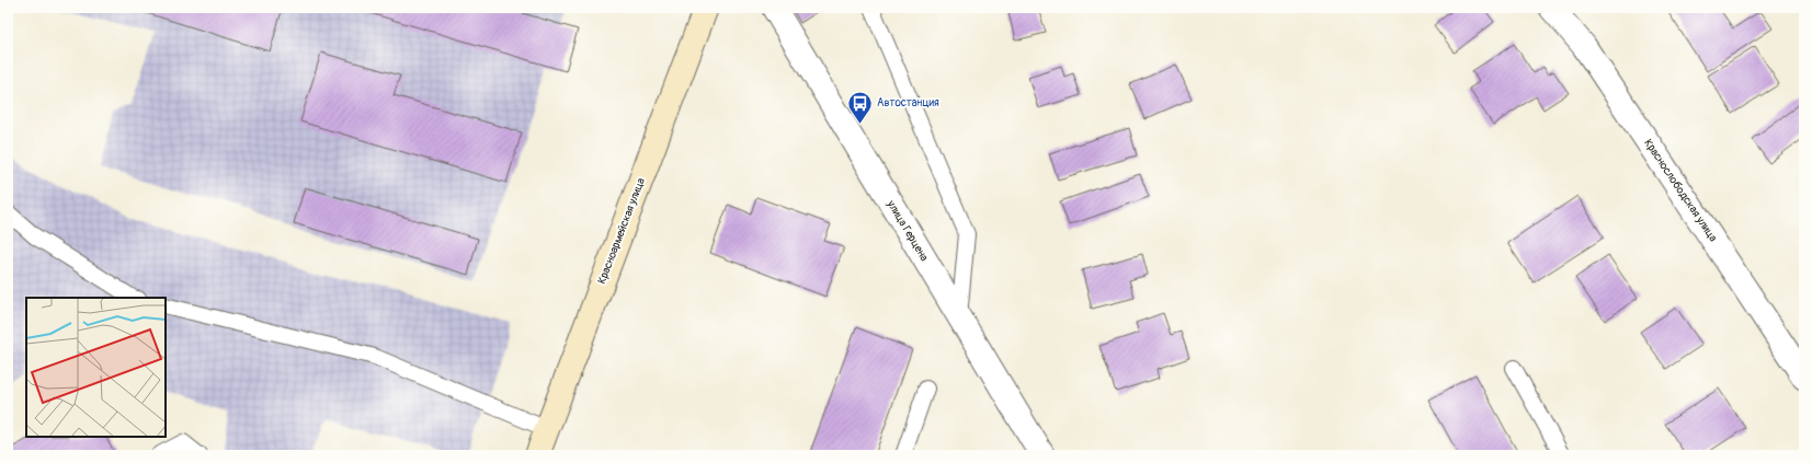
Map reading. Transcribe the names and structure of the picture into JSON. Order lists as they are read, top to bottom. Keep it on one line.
{"streets":{"street":["Краснослободская улица","Красноармейская улица","улица Герцена"]},"places":{"bus stop":["Автостанция"]}}
